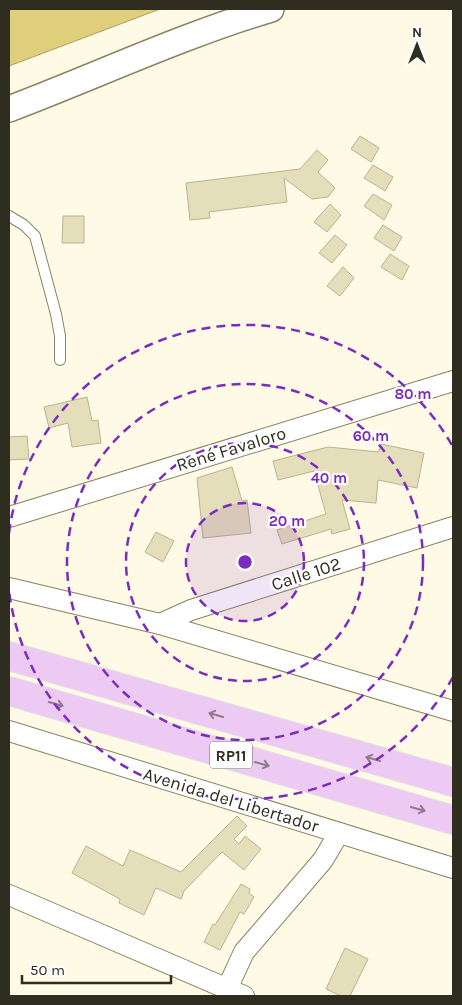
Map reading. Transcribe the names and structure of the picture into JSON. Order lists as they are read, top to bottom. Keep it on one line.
{"streets":{"main road":["RP11"],"street":["René Favaloro","Calle 102","Avenida del Libertador"]},"scale_bar":"50 m","north":"top","rings":["80 m","60 m","40 m","20 m"]}
